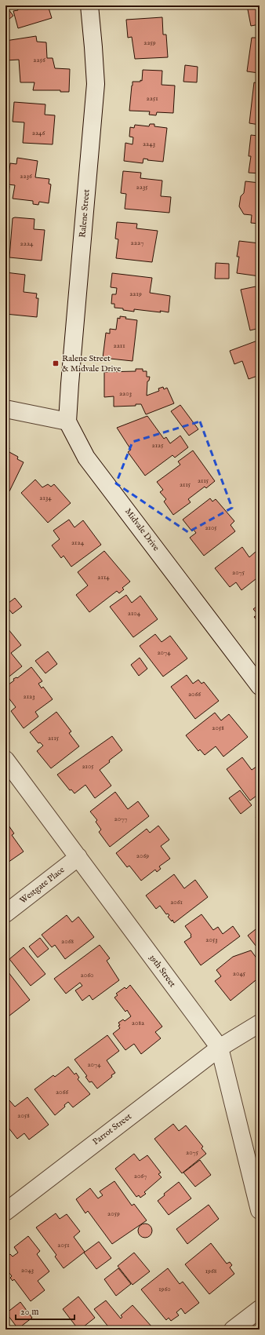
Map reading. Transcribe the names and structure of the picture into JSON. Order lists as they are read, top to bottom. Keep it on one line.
{"streets":{"street":["Ralene Street","Midvale Drive","Westgate Place","39th Street","Parrot Street"]},"crossings":[["Ralene Street","Midvale Drive"],["Westgate Place","39th Street"],["39th Street","Parrot Street"]],"places":{"transit":["Ralene Street & Midvale Drive"]},"house_numbers":["2259","2256","2251","2246","2243","2236","2235","2227","2224","2219","2211","2203","2125","2115","2115","2134","2105","2124","2075","2114","2104","2074","2066","2123","2058","2115","2105","2077","2069","2061","2053","2068","2045","2060","2082","2074","2066","2058","2075","2067","2059","2051","2043","1968","1960"],"scale_bar":"20 m"}
